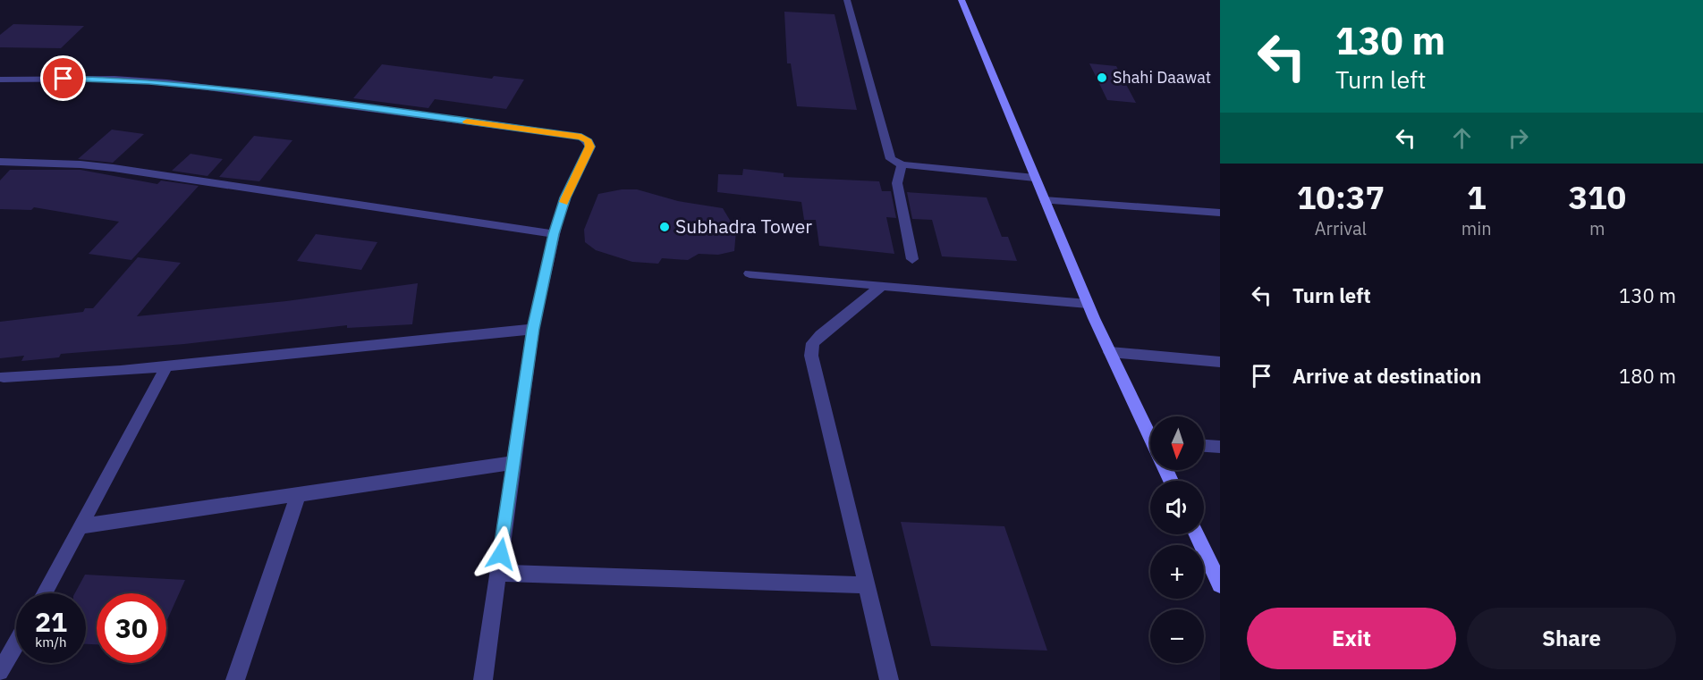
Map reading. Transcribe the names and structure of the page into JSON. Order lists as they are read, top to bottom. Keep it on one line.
{"places":["Shahi Daawat","Subhadra Tower"],"north":"bottom","page":{"turn":["130 m","Turn left"],"eta":["10:37","Arrival","1","min","310","m"],"list":[{"name":"Turn left","value":"130 m"},{"name":"Arrive at destination","value":"180 m"}],"map_buttons":["+","−"],"speed":"21 km/h","limit":"30","buttons":["Exit","Share"]}}
